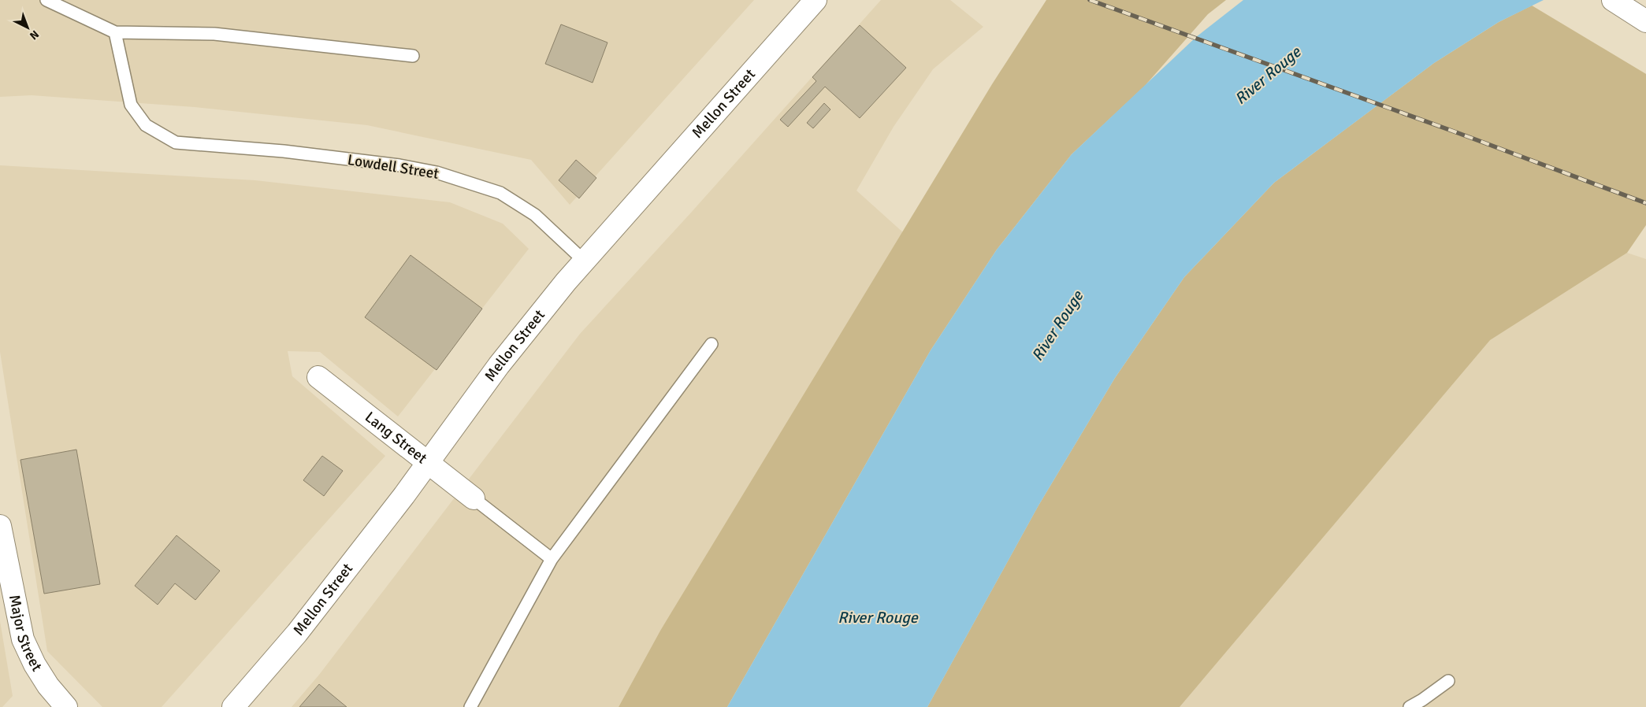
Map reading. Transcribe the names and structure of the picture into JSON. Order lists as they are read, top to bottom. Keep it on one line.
{"streets":{"street":["Mellon Street","Lang Street","Major Street"],"lane":["Lowdell Street"]},"crossings":[["Mellon Street","Lowdell Street"],["Mellon Street","Lang Street"]],"water":["River Rouge"],"north":"bottom right"}
